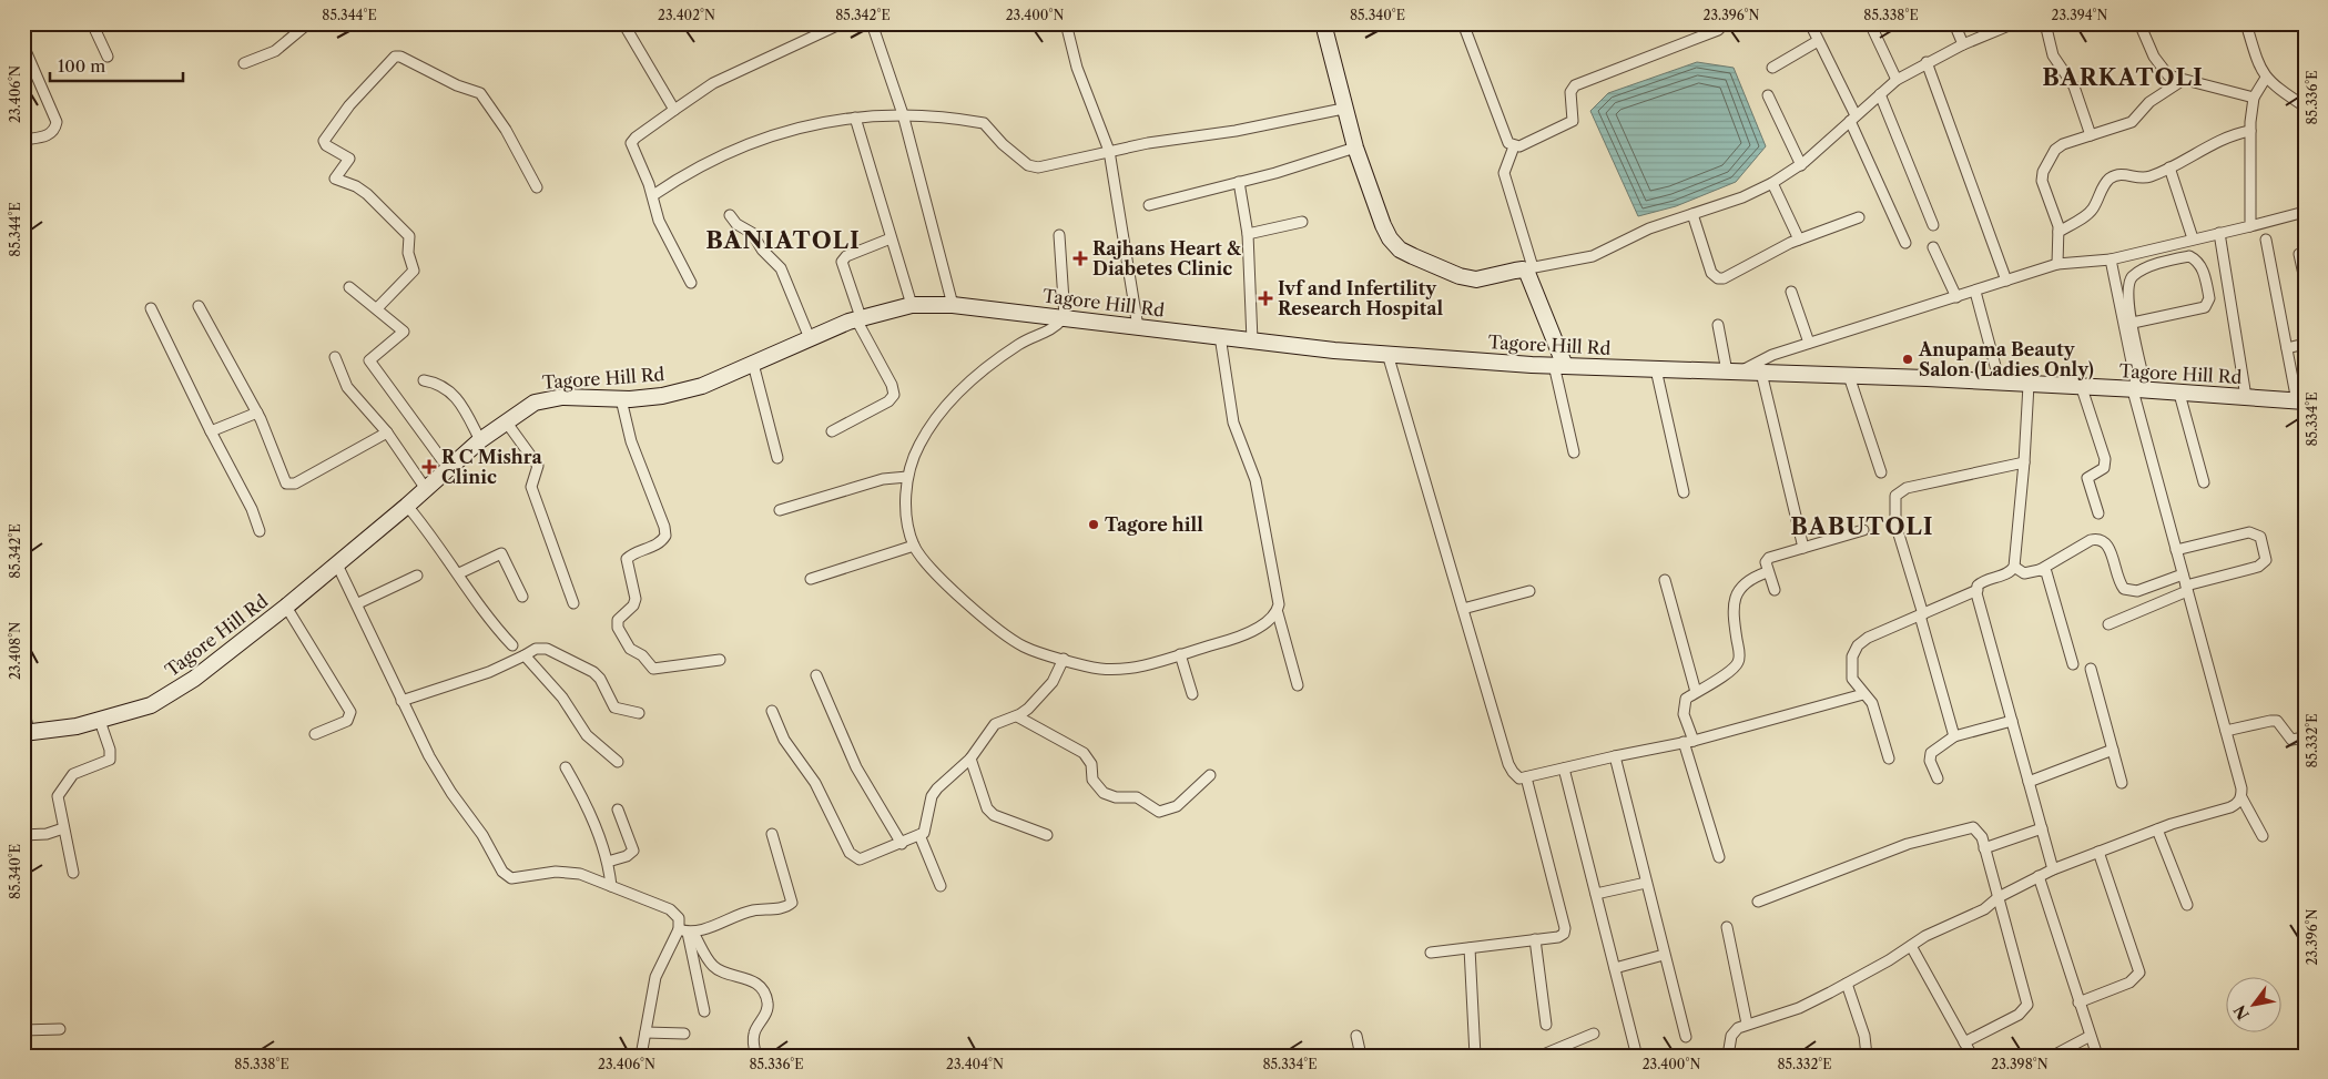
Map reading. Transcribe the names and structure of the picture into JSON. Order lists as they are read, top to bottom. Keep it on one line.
{"streets":{"main road":["Tagore Hill Rd"]},"districts":["BARKATOLI","BANIATOLI","BABUTOLI"],"places":{"health":["Rajhans Heart & Diabetes Clinic","Ivf and Infertility Research Hospital","R C Mishra Clinic"],"other":["Anupama Beauty Salon (Ladies Only)","Tagore hill"]},"scale_bar":"100 m","north":"bottom left","coordinates":["85.344°E","23.402°N","85.342°E","23.400°N","85.340°E","23.396°N","85.338°E","23.394°N","23.406°N","85.336°E","85.334°E","23.408°N","85.332°E","23.404°N","23.398°N"]}
